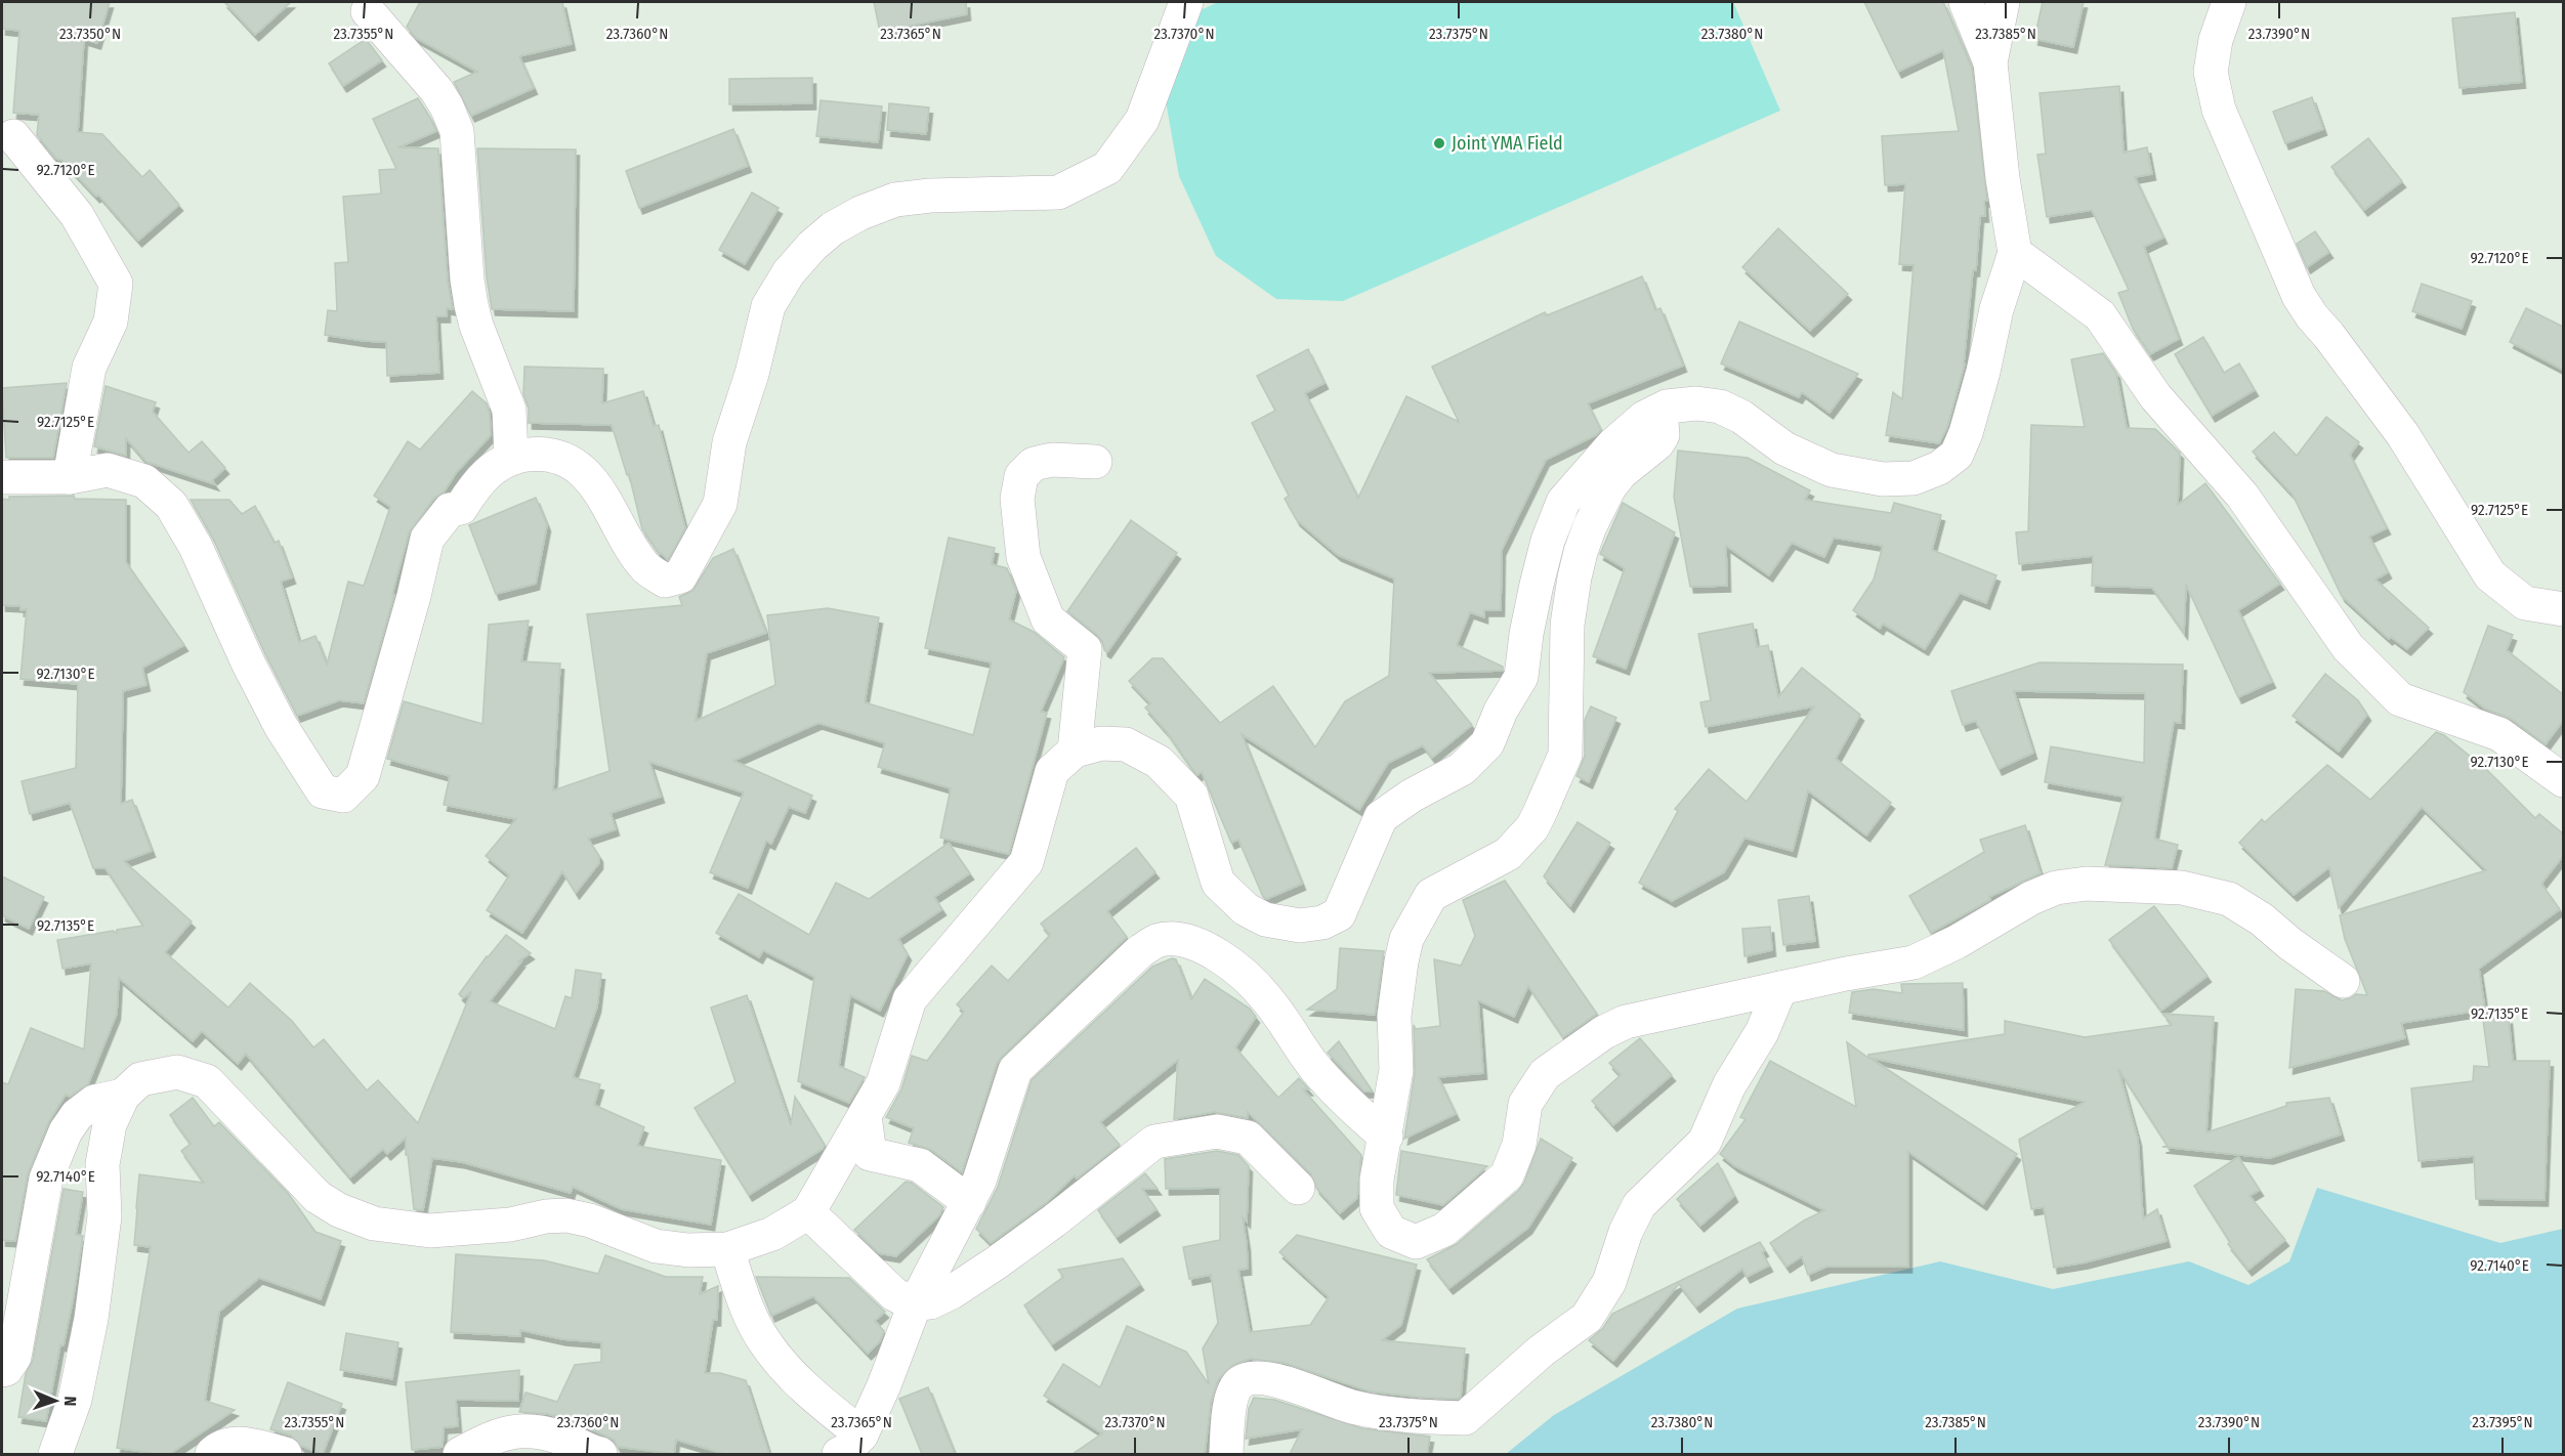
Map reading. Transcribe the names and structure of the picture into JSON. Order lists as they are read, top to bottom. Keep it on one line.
{"places":["Joint YMA Field"],"north":"right","coordinates":["23.7350°N","23.7355°N","23.7360°N","23.7365°N","23.7370°N","23.7375°N","23.7380°N","23.7385°N","23.7390°N","92.7120°E","92.7125°E","92.7130°E","92.7135°E","92.7140°E","23.7395°N"]}
